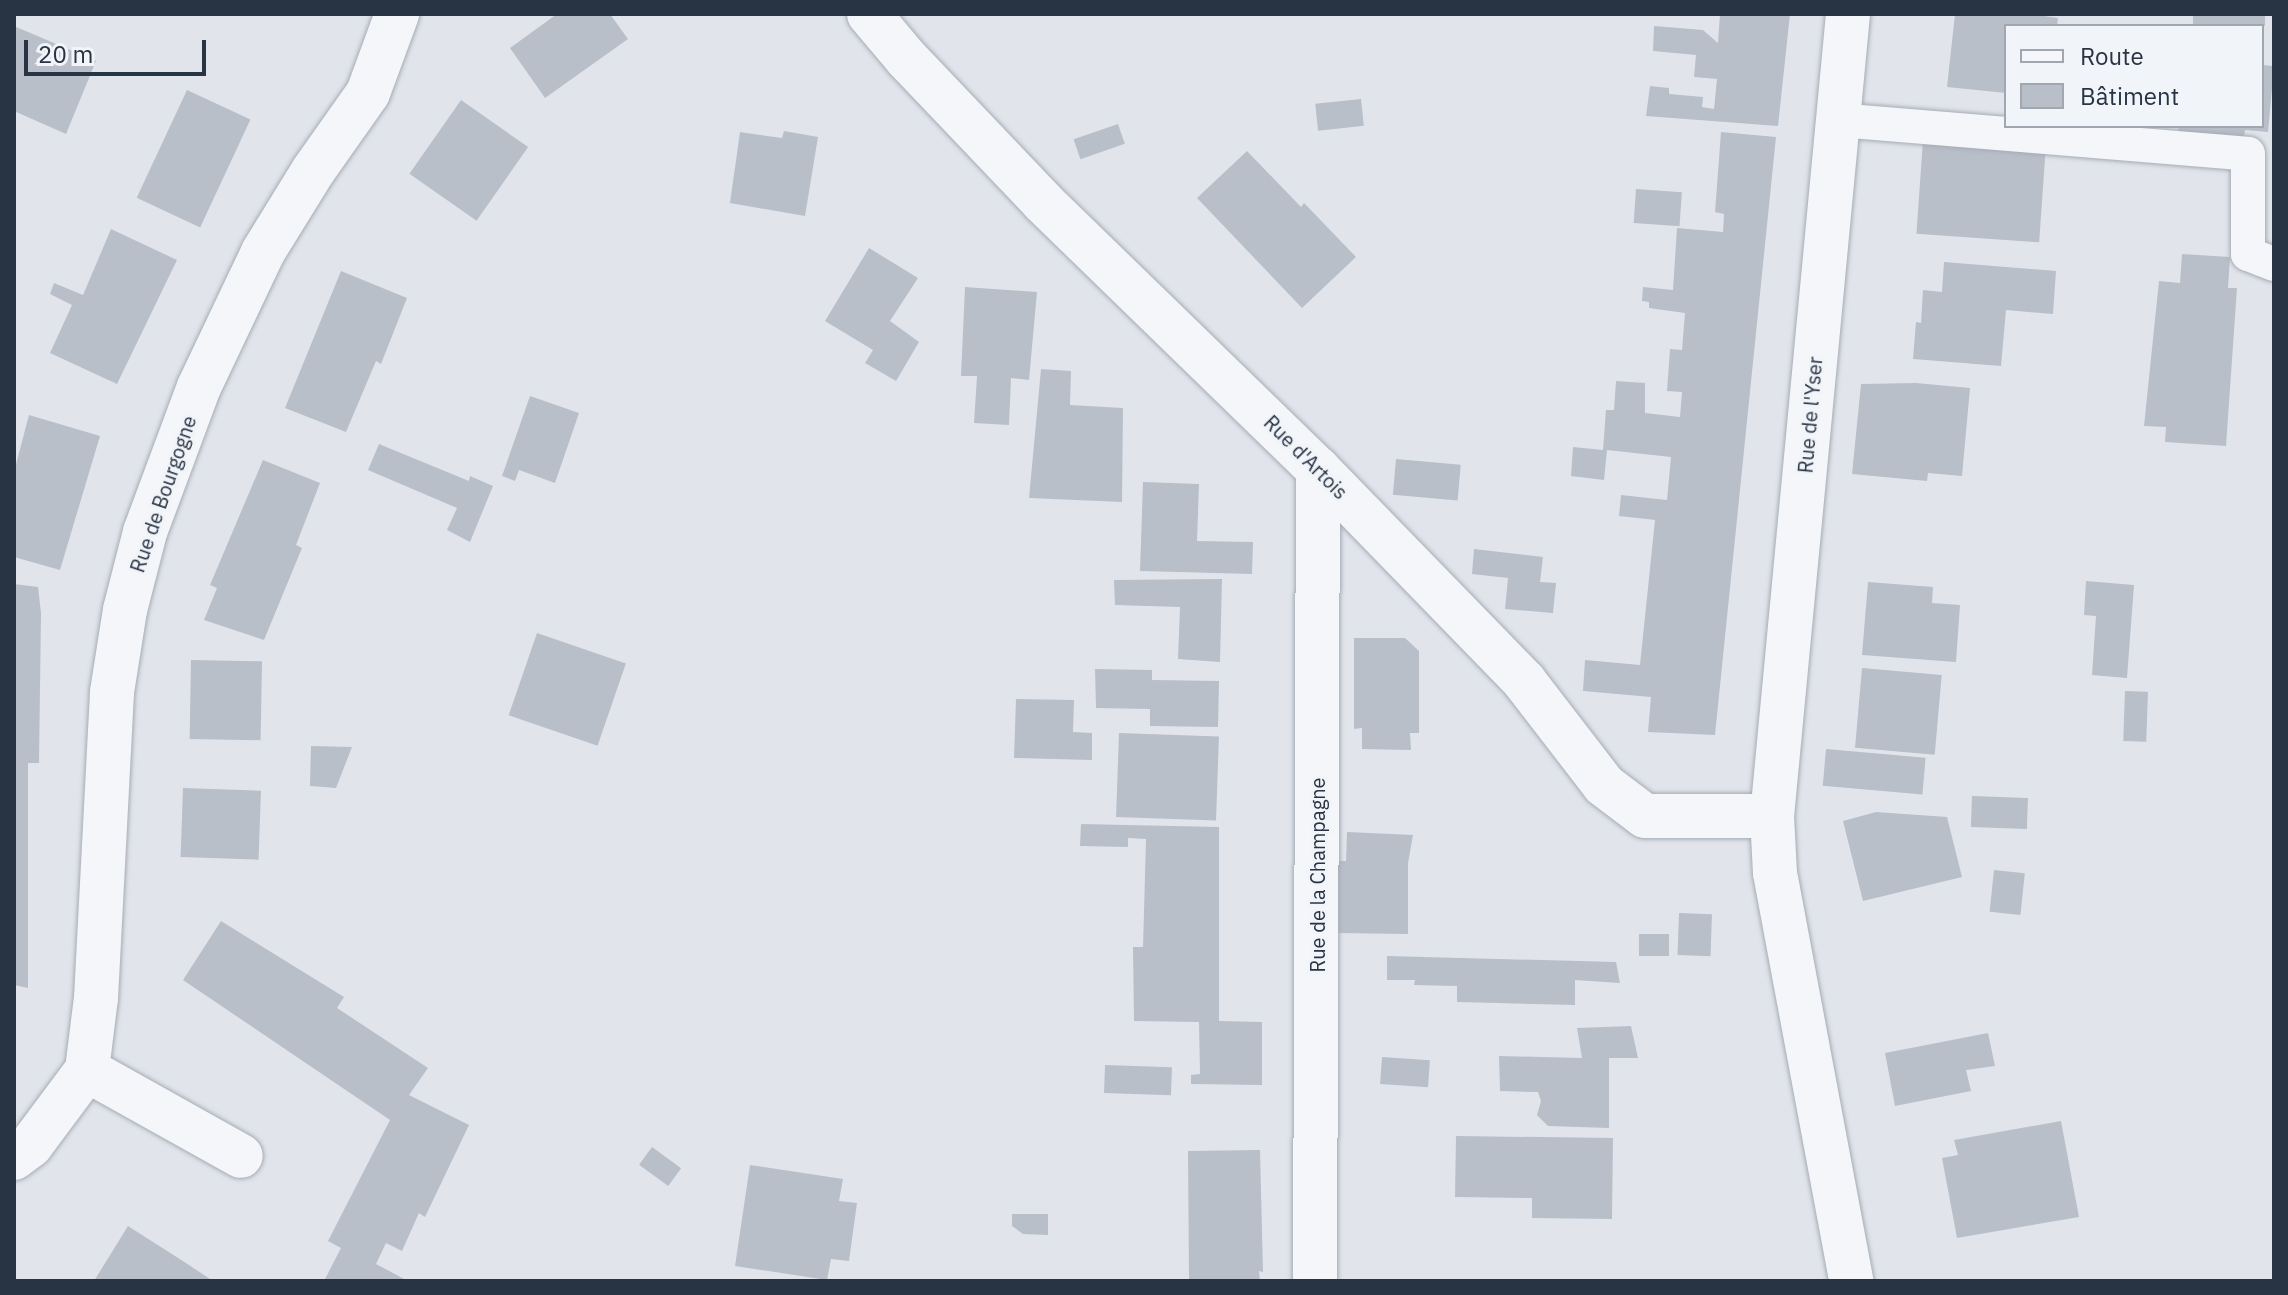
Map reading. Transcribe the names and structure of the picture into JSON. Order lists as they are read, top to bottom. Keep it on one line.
{"streets":{"street":["Rue de l'Yser","Rue d'Artois","Rue de Bourgogne","Rue de la Champagne"]},"crossings":[["Rue de l'Yser","Rue d'Artois"],["Rue d'Artois","Rue de la Champagne"]],"legend":["Route","Bâtiment"],"scale_bar":"20 m"}
